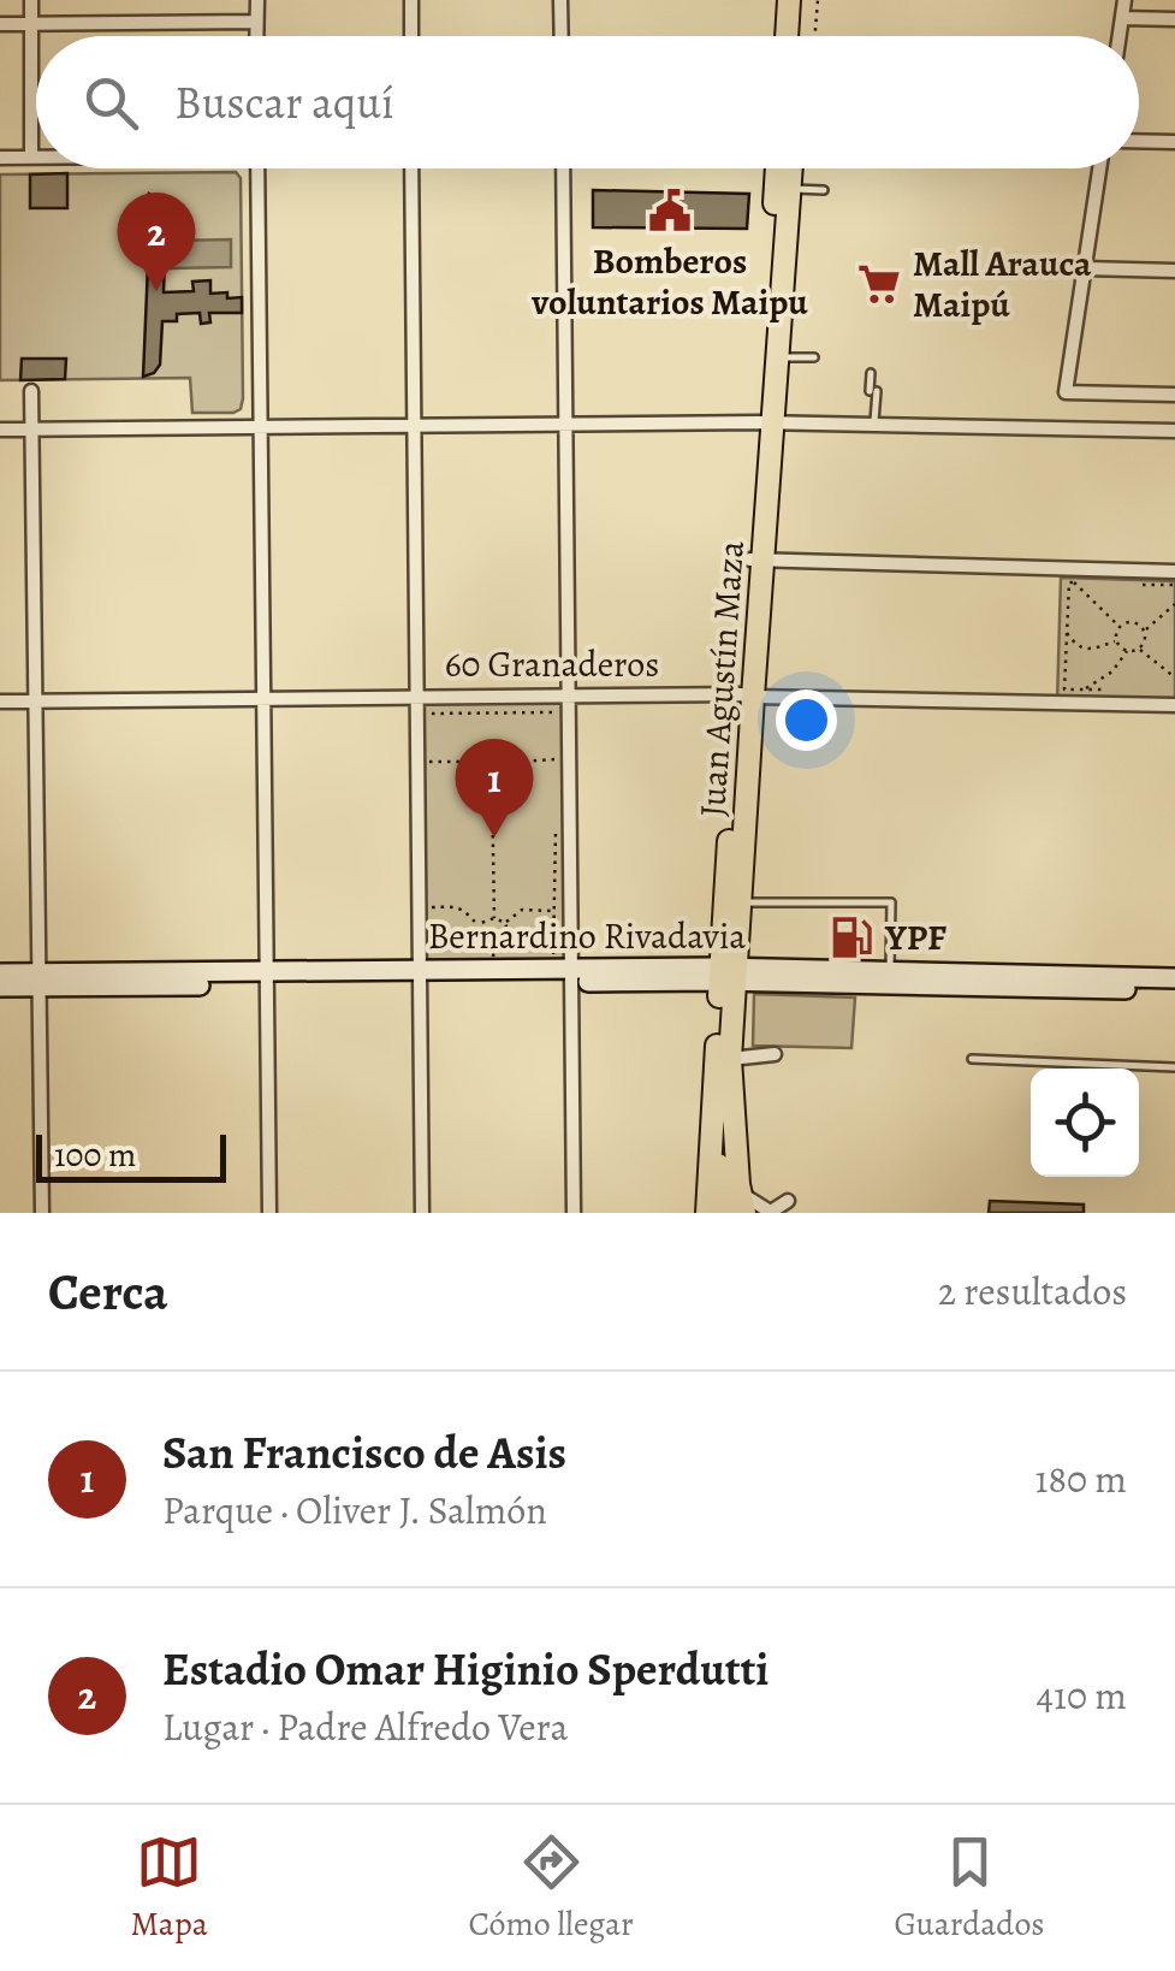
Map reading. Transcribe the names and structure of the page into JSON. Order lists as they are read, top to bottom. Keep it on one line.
{"streets":{"main road":["Juan Agustín Maza"],"street":["60 Granaderos","Bernardino Rivadavia"]},"crossings":[["60 Granaderos","Juan Agustín Maza"],["Juan Agustín Maza","Bernardino Rivadavia"]],"places":{"public building":["Bomberos voluntarios Maipu"],"supermarket":["Mall Arauca Maipú"],"fuel station":["YPF"]},"scale_bar":"100 m","page":{"search":"Buscar aquí","pins":["2","1"],"scale":"100 m","heading":["Cerca","2 resultados"],"list":[{"mark":"1","name":"San Francisco de Asis","note":"Parque · Oliver J. Salmón","value":"180 m"},{"mark":"2","name":"Estadio Omar Higinio Sperdutti","note":"Lugar · Padre Alfredo Vera","value":"410 m"}],"nav":["Mapa","Cómo llegar","Guardados"]}}
